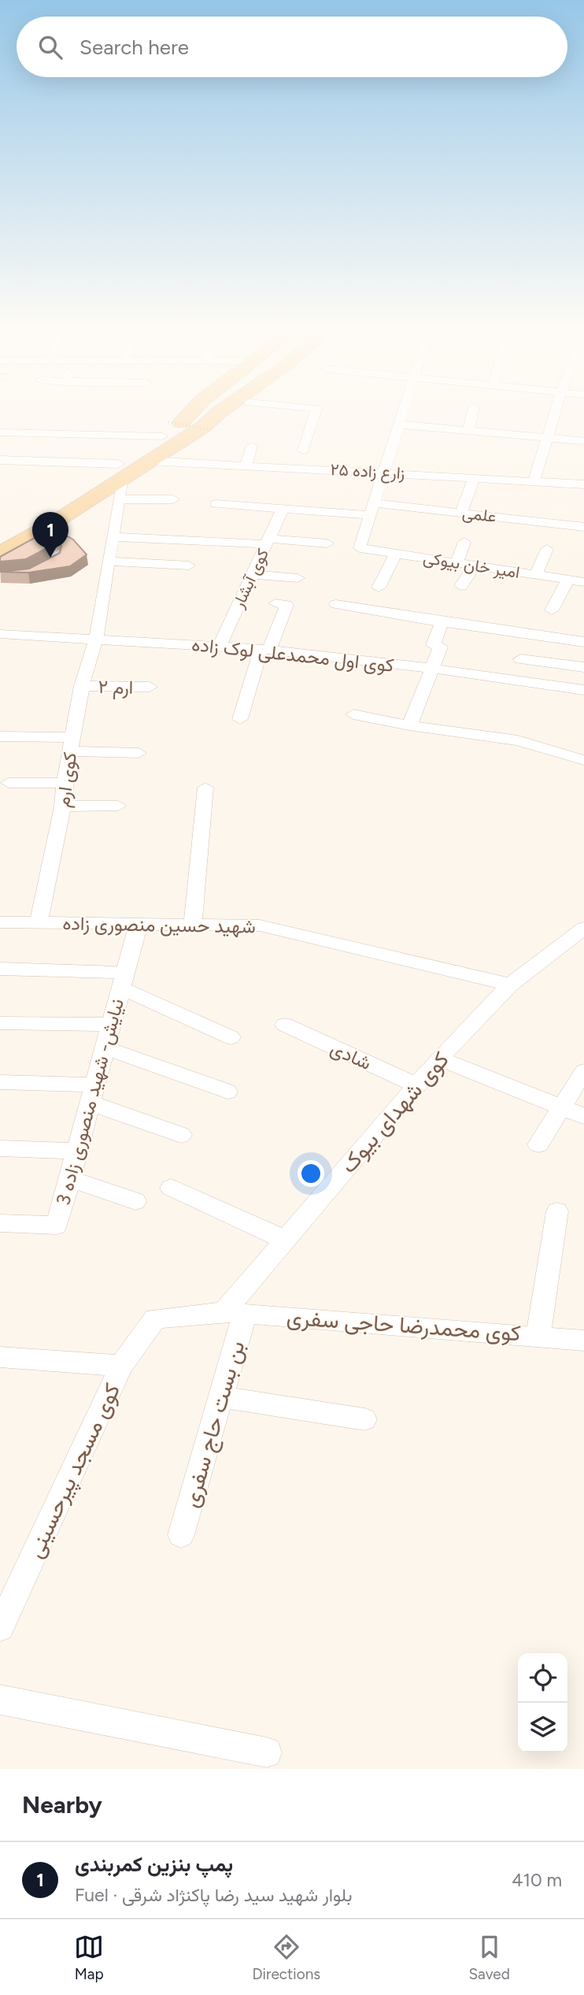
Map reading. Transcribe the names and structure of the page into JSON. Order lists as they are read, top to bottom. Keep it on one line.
{"streets":{"street":["زارع زاده ۲۵","علمی","امیر خان بیوکی","کوی آبشار","کوی اول محمدعلی لوک زاده","ارم ۲","کوی ارم","شهید حسین منصوری زاده","شادی","نیایش- شهید منصوری زاده 3","کوی شهدای بیوک","کوی محمدرضا حاجی سفری","بن بست حاج سفری","کوی مسجد پیرحسینی"]},"crossings":[["علمی","کوی آبشار"],["کوی آبشار","کوی اول محمدعلی لوک زاده"],["کوی اول محمدعلی لوک زاده","کوی ارم"],["ارم ۲","کوی ارم"],["کوی ارم","شهید حسین منصوری زاده"],["شهید حسین منصوری زاده","نیایش- شهید منصوری زاده 3"],["شهید حسین منصوری زاده","کوی شهدای بیوک"],["شادی","کوی شهدای بیوک"],["کوی شهدای بیوک","کوی محمدرضا حاجی سفری"],["کوی شهدای بیوک","بن بست حاج سفری"],["کوی شهدای بیوک","کوی مسجد پیرحسینی"],["کوی محمدرضا حاجی سفری","بن بست حاج سفری"],["کوی محمدرضا حاجی سفری","کوی مسجد پیرحسینی"],["بن بست حاج سفری","کوی مسجد پیرحسینی"]],"page":{"search":"Search here","pins":"1","heading":"Nearby","list":[{"mark":"1","name":"پمپ بنزین کمربندی","note":"Fuel · بلوار شهید سید رضا پاکنژاد شرقی","value":"410 m"}],"nav":["Map","Directions","Saved"]}}
